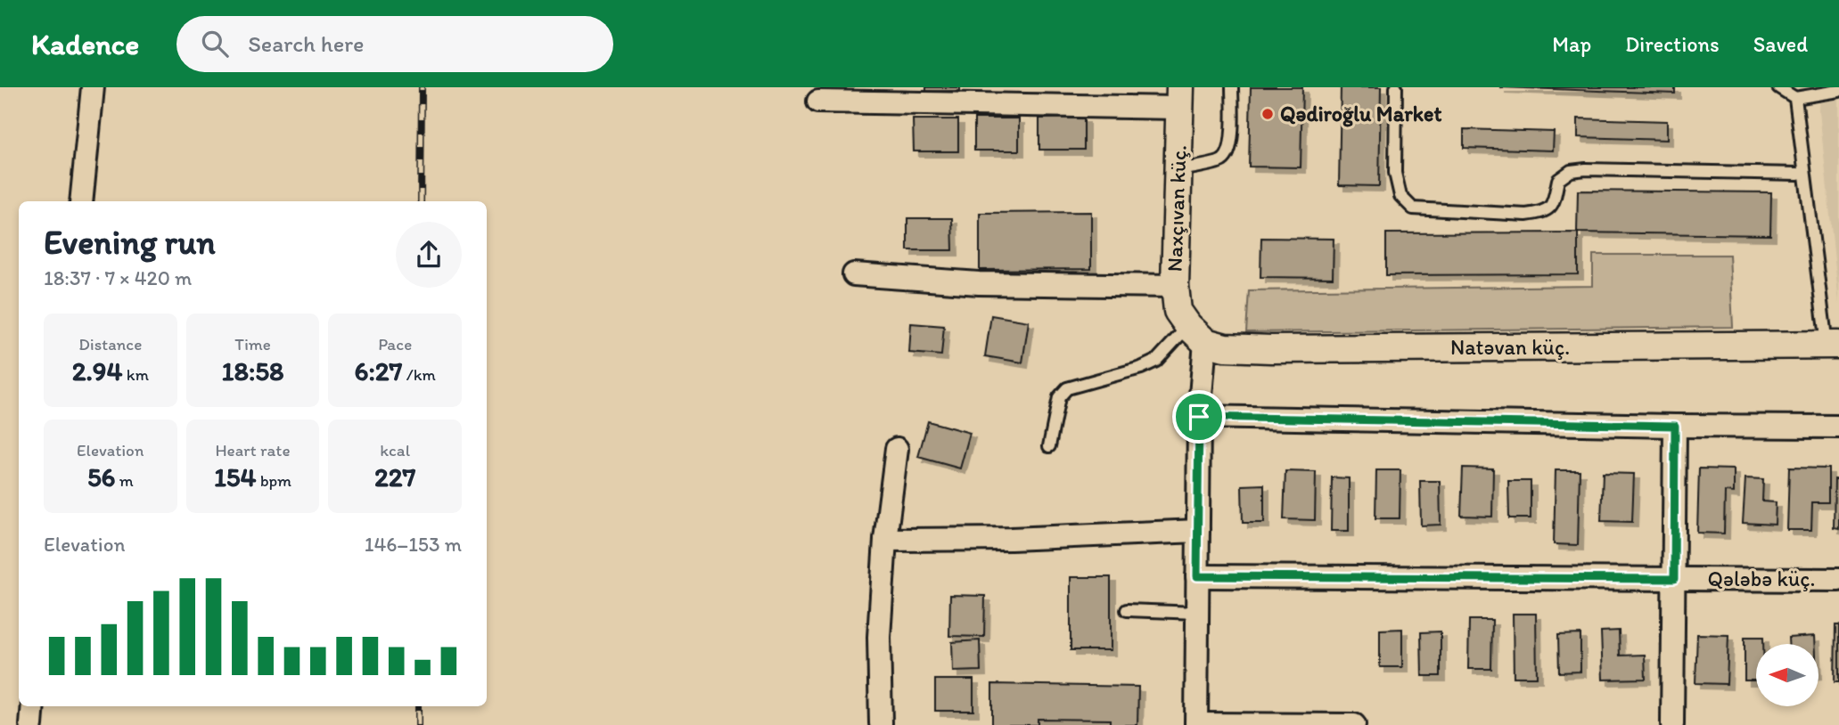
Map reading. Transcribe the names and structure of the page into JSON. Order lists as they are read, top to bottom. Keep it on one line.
{"streets":{"street":["Naxçıvan küç.","Natəvan küç.","Qələbə küç."]},"crossings":[["Naxçıvan küç.","Natəvan küç."],["Naxçıvan küç.","Qələbə küç."]],"places":["Qədiroğlu Market"],"north":"left","page":{"header":"Kadence","search":"Search here","nav":["Map","Directions","Saved"],"heading":["Evening run","18:37 · 7 × 420 m"],"stats":[["Distance","2.94 km"],["Time","18:58"],["Pace","6:27 /km"],["Elevation","56 m"],["Heart rate","154 bpm"],["kcal","227"]],"chart":["Elevation","146–153 m"]}}
